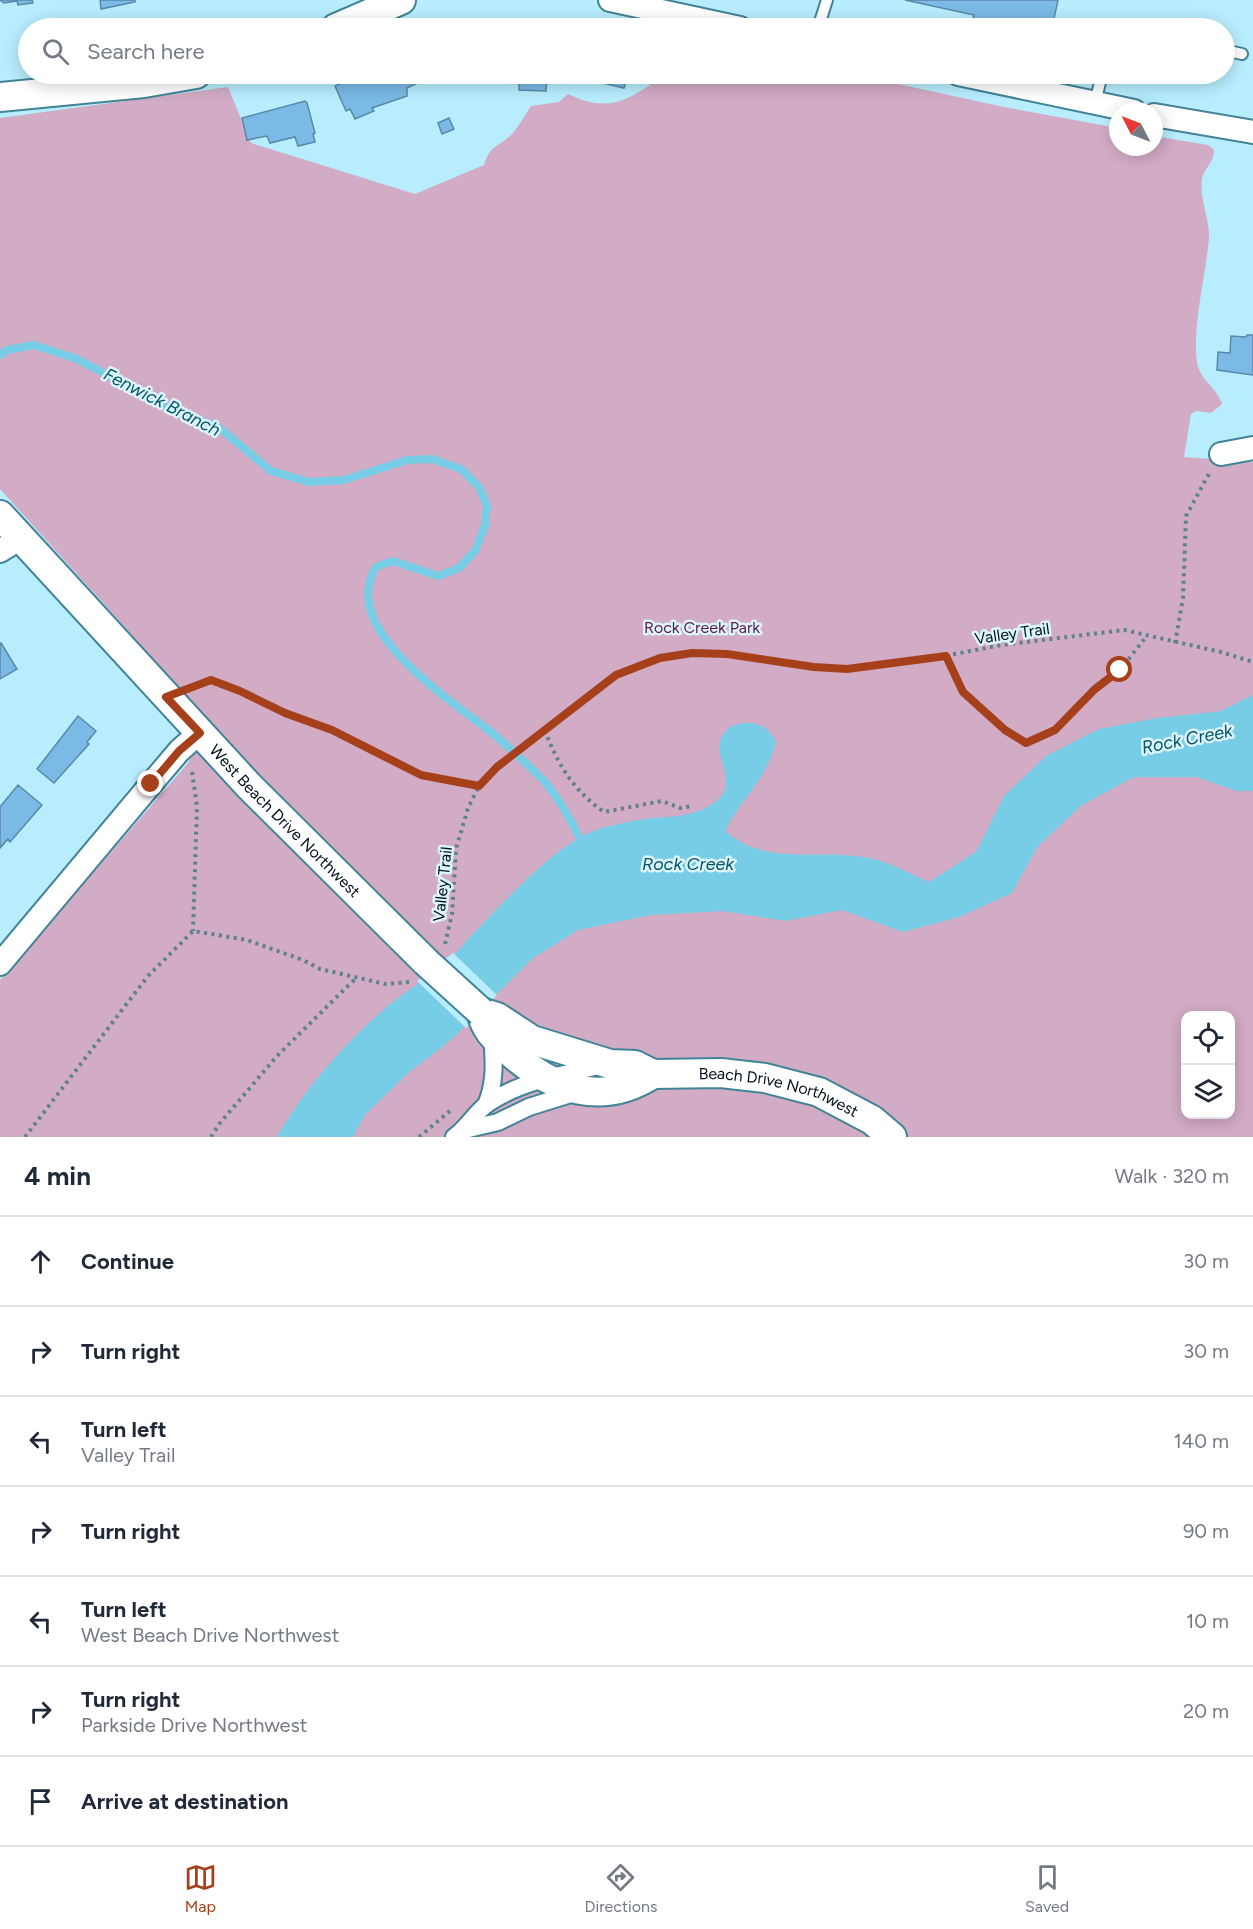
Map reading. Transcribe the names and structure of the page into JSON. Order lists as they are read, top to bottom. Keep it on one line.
{"streets":{"street":["West Beach Drive Northwest","Beach Drive Northwest"],"path":["Valley Trail"]},"crossings":[["Valley Trail","West Beach Drive Northwest"],["West Beach Drive Northwest","Beach Drive Northwest"]],"water":["Fenwick Branch","Rock Creek"],"parks":["Rock Creek Park"],"north":"top left","page":{"search":"Search here","heading":["4 min","Walk · 320 m"],"list":[["Continue","30 m"],["Turn right","30 m"],["Turn left","Valley Trail","140 m"],["Turn right","90 m"],["Turn left","West Beach Drive Northwest","10 m"],["Turn right","Parkside Drive Northwest","20 m"],"Arrive at destination"],"nav":["Map","Directions","Saved"]}}
